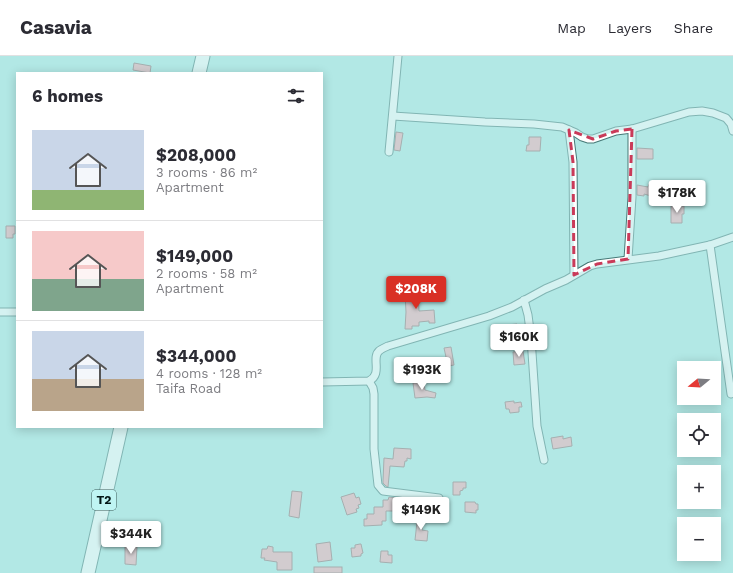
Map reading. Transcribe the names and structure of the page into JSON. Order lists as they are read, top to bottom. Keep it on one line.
{"streets":{"highway":["T2"]},"north":"left","page":{"header":"Casavia","nav":["Map","Layers","Share"],"heading":"6 homes","list":[{"name":"$208,000","note":"3 rooms · 86 m² · Apartment"},{"name":"$149,000","note":"2 rooms · 58 m² · Apartment"},{"name":"$344,000","note":"4 rooms · 128 m² · Taifa Road"}],"price":["$178K","$208K","$160K","$193K","$149K","$344K"],"map_buttons":["+","−"]}}
